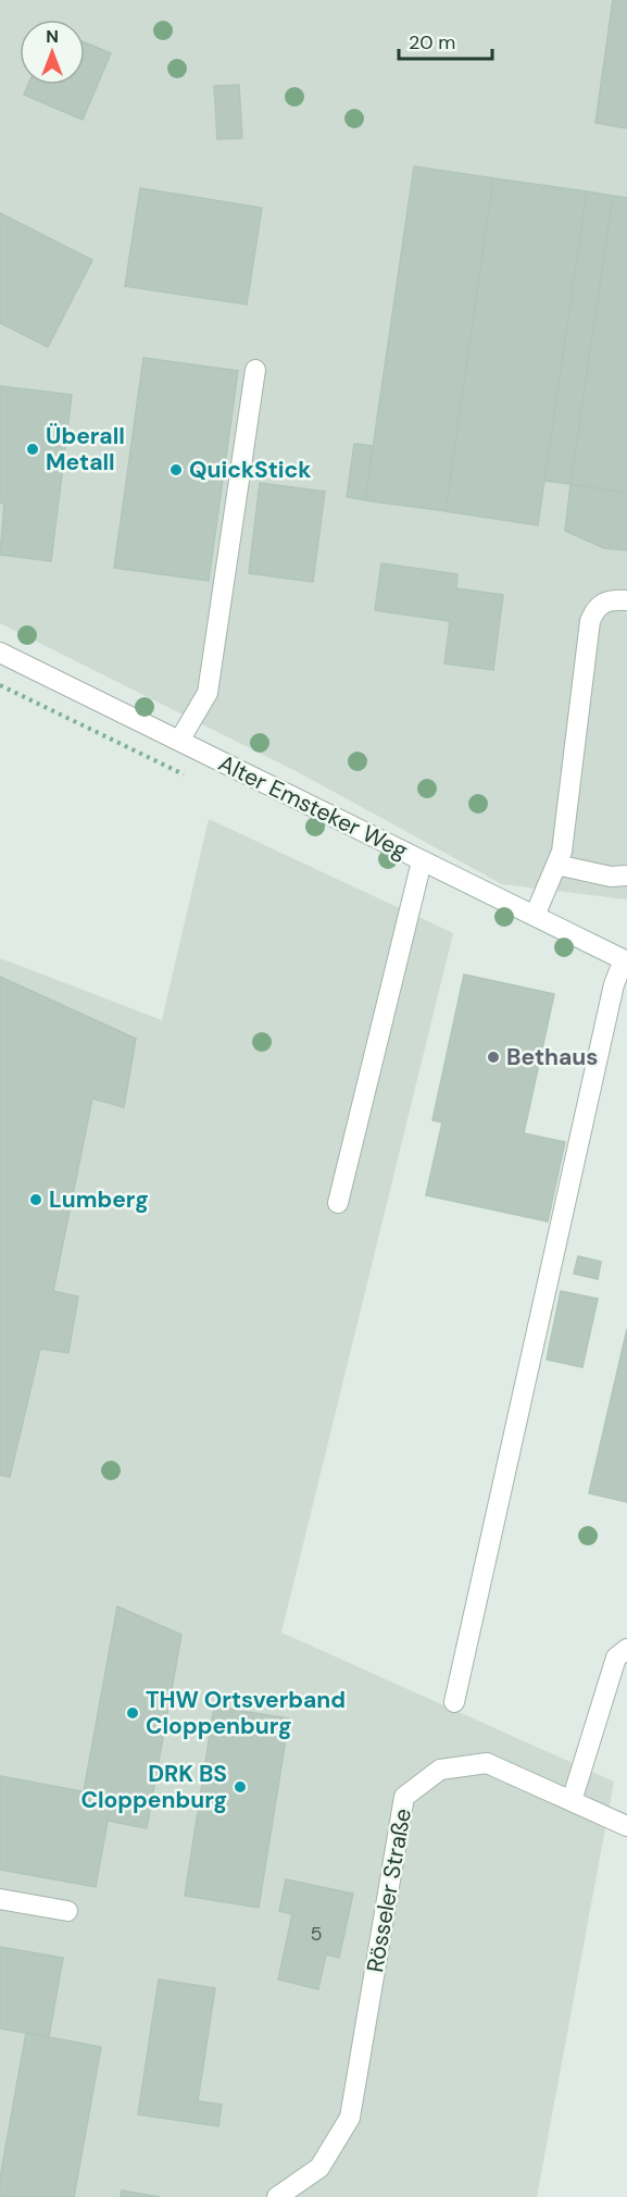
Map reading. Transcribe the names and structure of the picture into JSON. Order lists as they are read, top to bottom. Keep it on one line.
{"streets":{"street":["Alter Emsteker Weg","Rösseler Straße"]},"places":["Überall Metall","QuickStick","Bethaus","Lumberg","THW Ortsverband Cloppenburg","DRK BS Cloppenburg"],"house_numbers":["5"],"scale_bar":"20 m","north":"top"}
